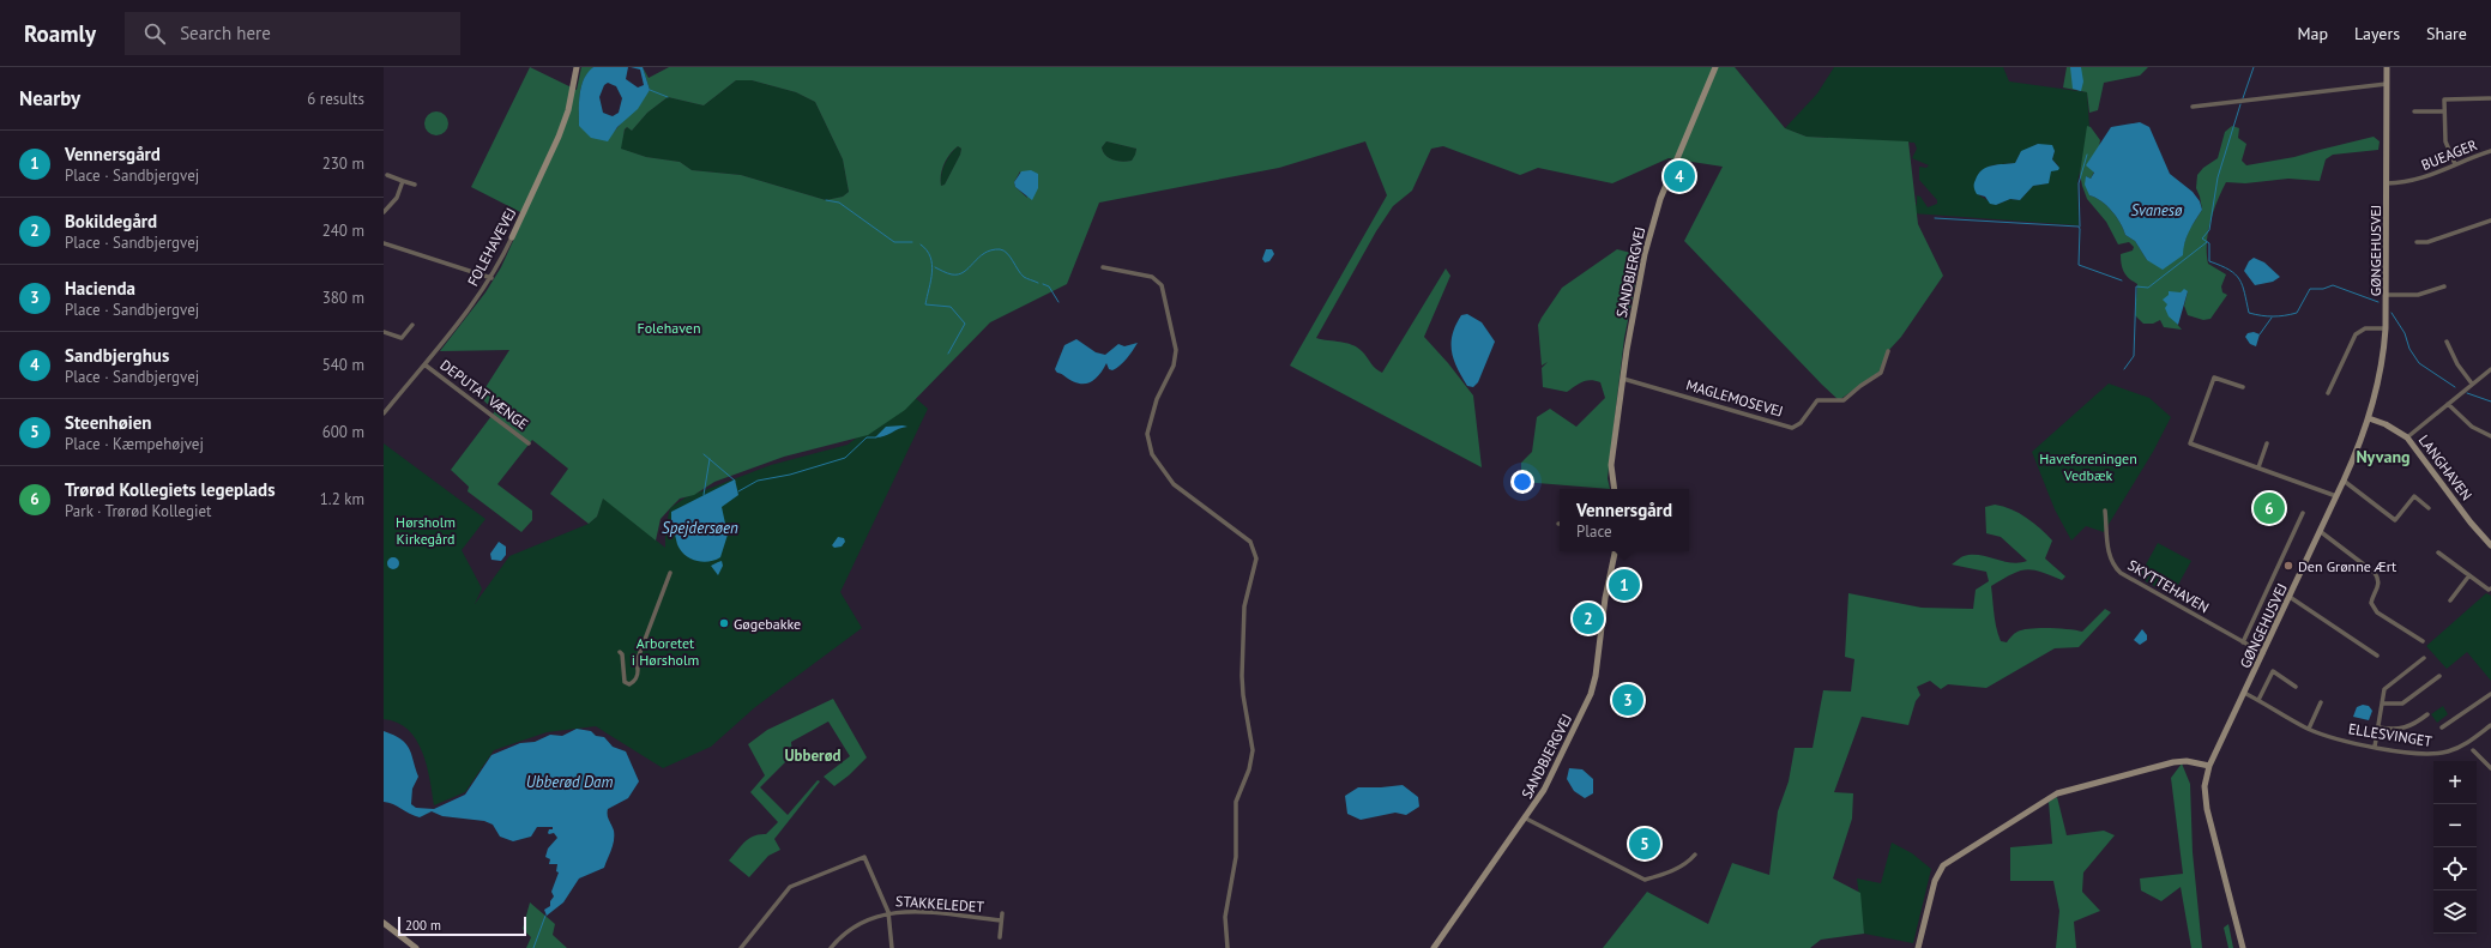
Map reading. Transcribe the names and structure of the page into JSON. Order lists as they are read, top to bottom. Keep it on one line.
{"streets":{"street":["BUEAGER","FOLEHAVEVEJ","GØNGEHUSVEJ","SANDBJERGVEJ","DEPUTAT VÆNGE","MAGLEMOSEVEJ","LANGHAVEN","SKYTTEHAVEN","ELLESVINGET","STAKKELEDET"]},"crossings":[["BUEAGER","GØNGEHUSVEJ"],["FOLEHAVEVEJ","DEPUTAT VÆNGE"],["GØNGEHUSVEJ","LANGHAVEN"],["GØNGEHUSVEJ","SKYTTEHAVEN"],["GØNGEHUSVEJ","ELLESVINGET"],["SANDBJERGVEJ","MAGLEMOSEVEJ"]],"districts":["Nyvang","Ubberød"],"water":["Svanesø","Spejdersøen","Ubberød Dam"],"parks":["Folehaven","Haveforeningen Vedbæk","Hørsholm Kirkegård","Arboretet i Hørsholm"],"places":["Den Grønne Ært","Gøgebakke"],"scale_bar":"200 m","page":{"header":"Roamly","search":"Search here","nav":["Map","Layers","Share"],"heading":["Nearby","6 results"],"list":[{"mark":"1","name":"Vennersgård","note":"Place · Sandbjergvej","value":"230 m"},{"mark":"2","name":"Bokildegård","note":"Place · Sandbjergvej","value":"240 m"},{"mark":"3","name":"Hacienda","note":"Place · Sandbjergvej","value":"380 m"},{"mark":"4","name":"Sandbjerghus","note":"Place · Sandbjergvej","value":"540 m"},{"mark":"5","name":"Steenhøien","note":"Place · Kæmpehøjvej","value":"600 m"},{"mark":"6","name":"Trørød Kollegiets legeplads","note":"Park · Trørød Kollegiet","value":"1.2 km"}],"pins":["4","6","1","2","3","5"],"popup":["Vennersgård","Place"],"map_buttons":["+","−"],"scale":"200 m"}}
